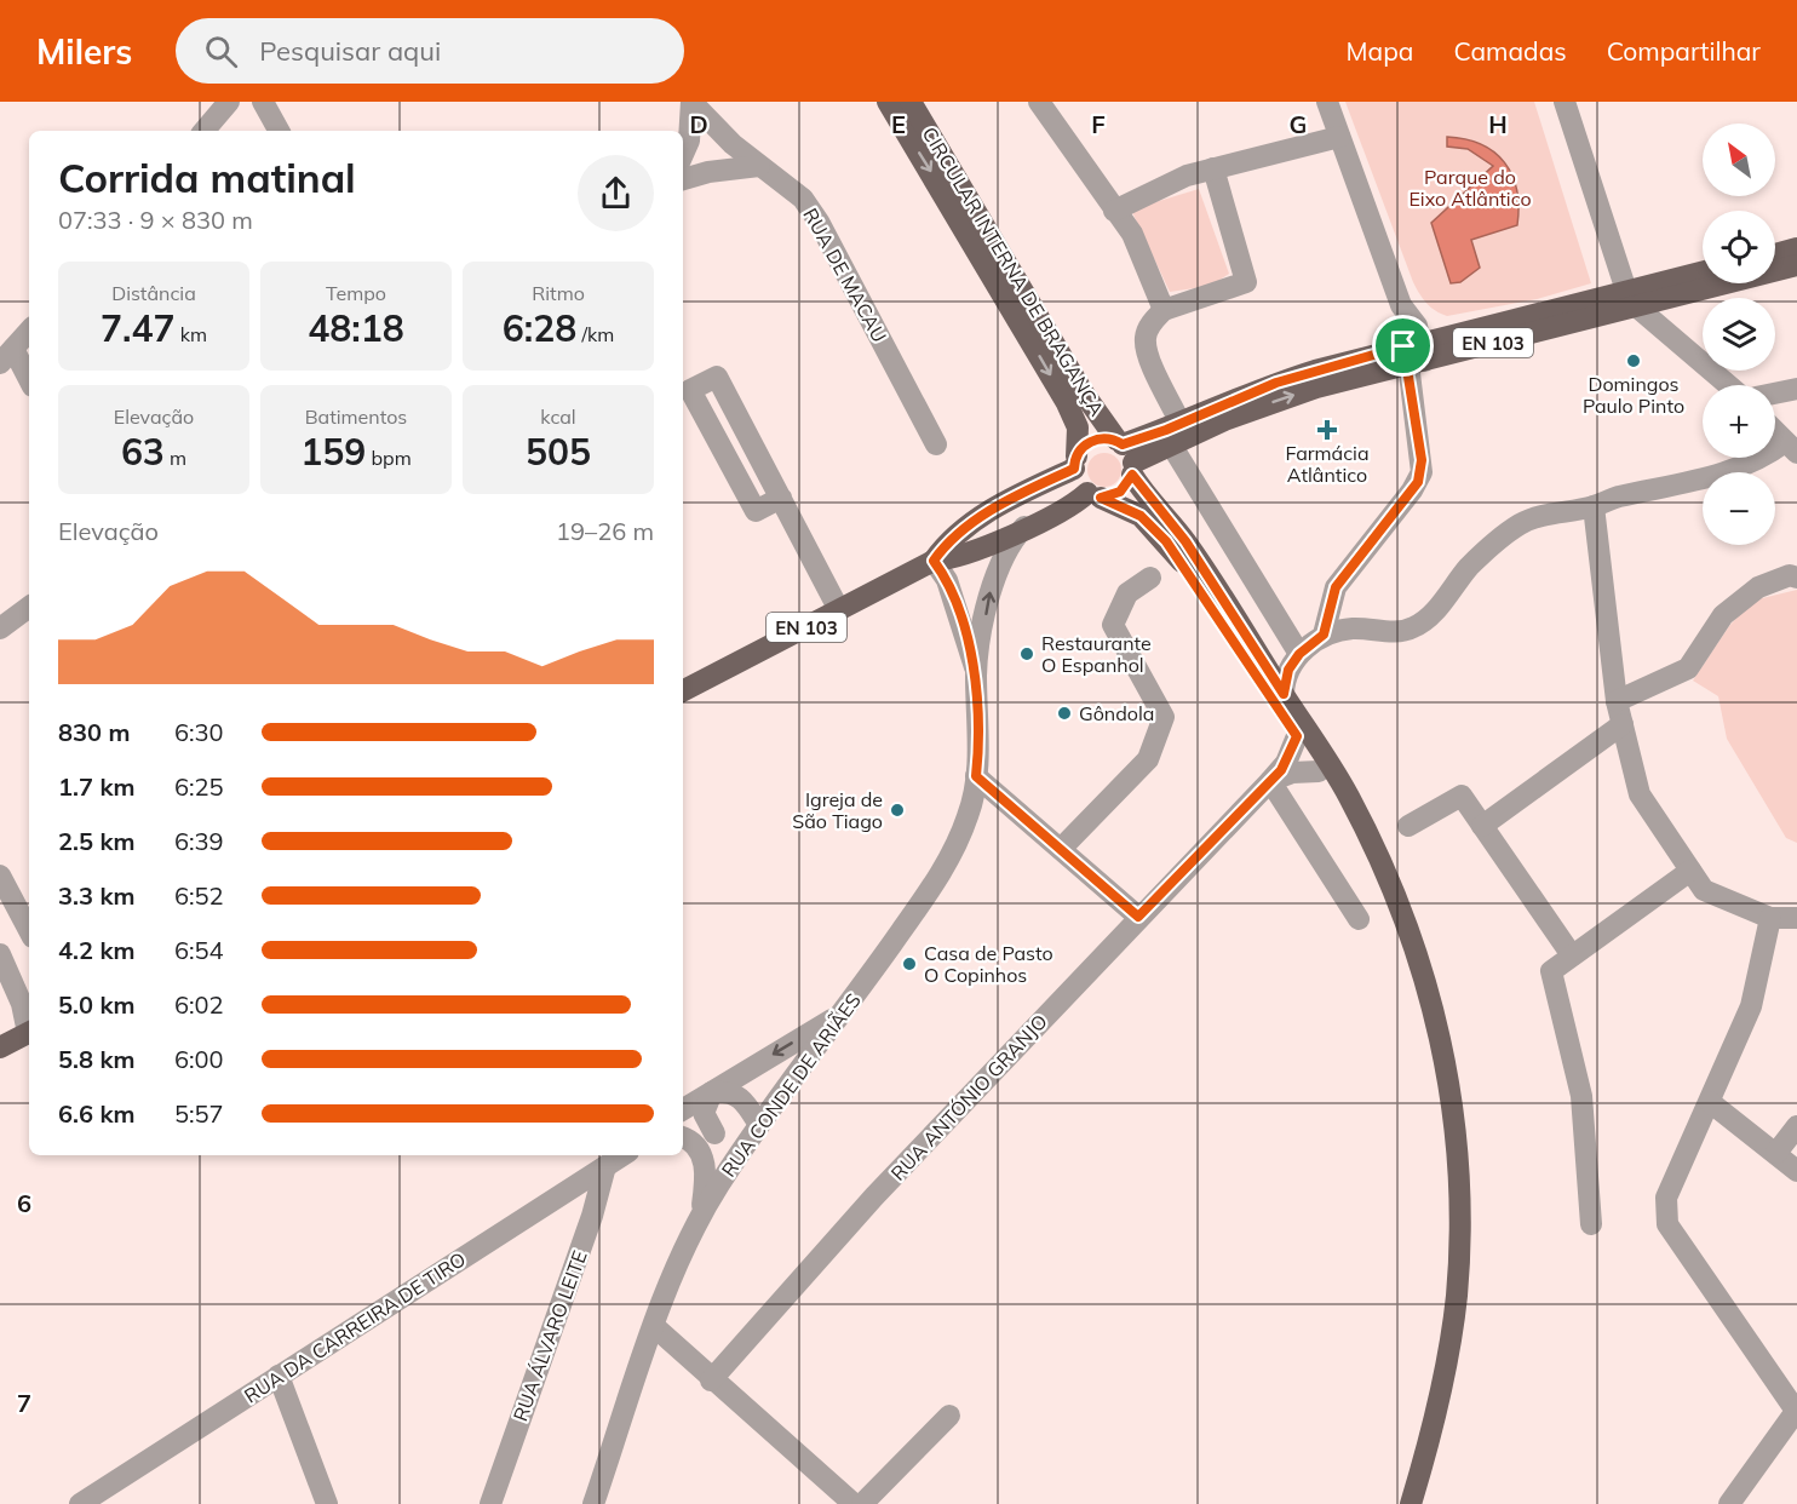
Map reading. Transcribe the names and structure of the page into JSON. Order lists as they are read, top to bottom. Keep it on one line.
{"streets":{"main road":["CIRCULAR INTERNA DE BRAGANÇA","EN 103"],"street":["RUA DE MACAU","RUA CONDE DE ARIÃES","RUA ANTÓNIO GRANJO","RUA DA CARREIRA DE TIRO","RUA ÁLVARO LEITE"]},"crossings":[["CIRCULAR INTERNA DE BRAGANÇA","EN 103"],["EN 103","RUA CONDE DE ARIÃES"],["RUA DA CARREIRA DE TIRO","RUA ÁLVARO LEITE"]],"parks":["Parque do Eixo Atlântico"],"places":{"other":["Domingos Paulo Pinto","Restaurante O Espanhol","Gôndola","Igreja de São Tiago","Casa de Pasto O Copinhos"],"health":["Farmácia Atlântico"]},"north":"top left","page":{"header":"Milers","search":"Pesquisar aqui","nav":["Mapa","Camadas","Compartilhar"],"map_buttons":["+","−"],"heading":["Corrida matinal","07:33 · 9 × 830 m"],"stats":[["Distância","7.47 km"],["Tempo","48:18"],["Ritmo","6:28 /km"],["Elevação","63 m"],["Batimentos","159 bpm"],["kcal","505"]],"chart":["Elevação","19–26 m"],"list":[{"name":"830 m","note":"6:30"},{"name":"1.7 km","note":"6:25"},{"name":"2.5 km","note":"6:39"},{"name":"3.3 km","note":"6:52"},{"name":"4.2 km","note":"6:54"},{"name":"5.0 km","note":"6:02"},{"name":"5.8 km","note":"6:00"},{"name":"6.6 km","note":"5:57"}]},"grid":{"columns":["D","E","F","G","H"],"rows":["6","7"]}}
